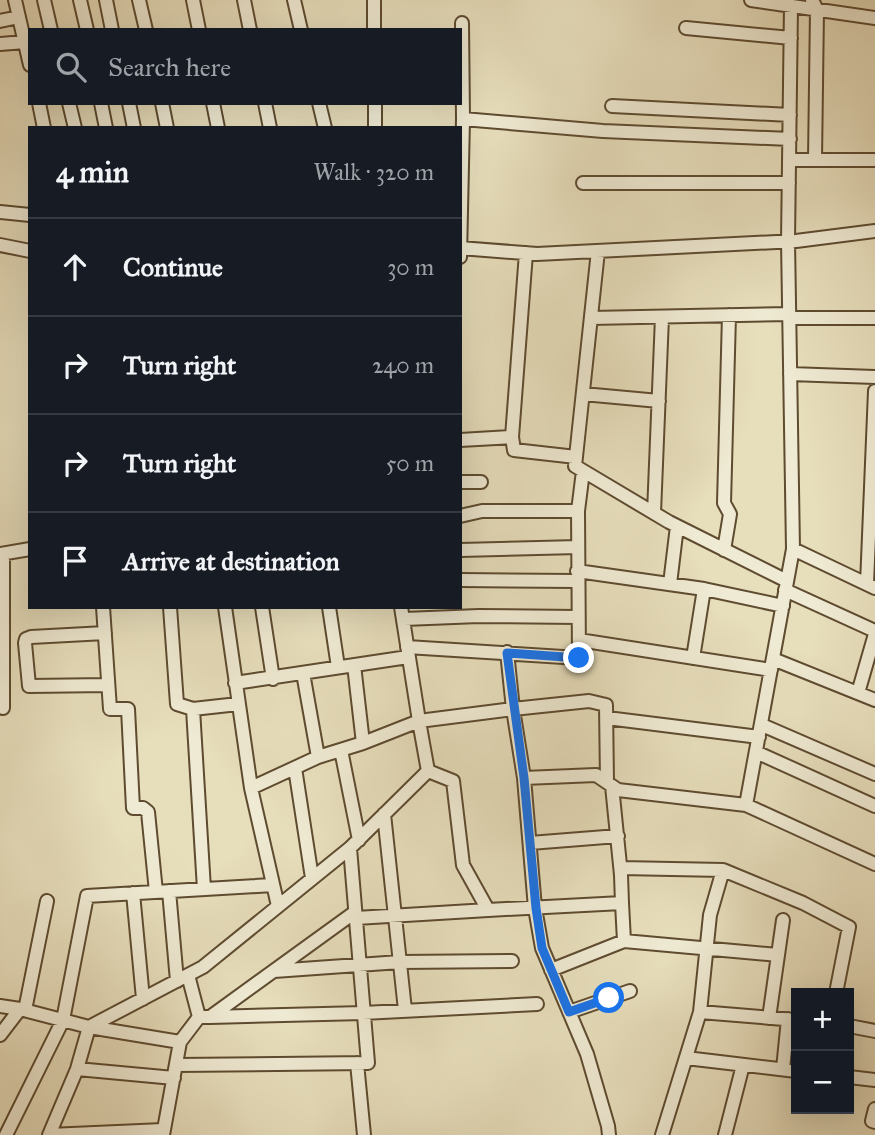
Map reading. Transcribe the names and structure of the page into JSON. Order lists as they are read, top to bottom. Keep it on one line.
{"page":{"search":"Search here","heading":["4 min","Walk · 320 m"],"list":[["Continue","30 m"],["Turn right","240 m"],["Turn right","50 m"],"Arrive at destination"],"map_buttons":["+","−"]}}
